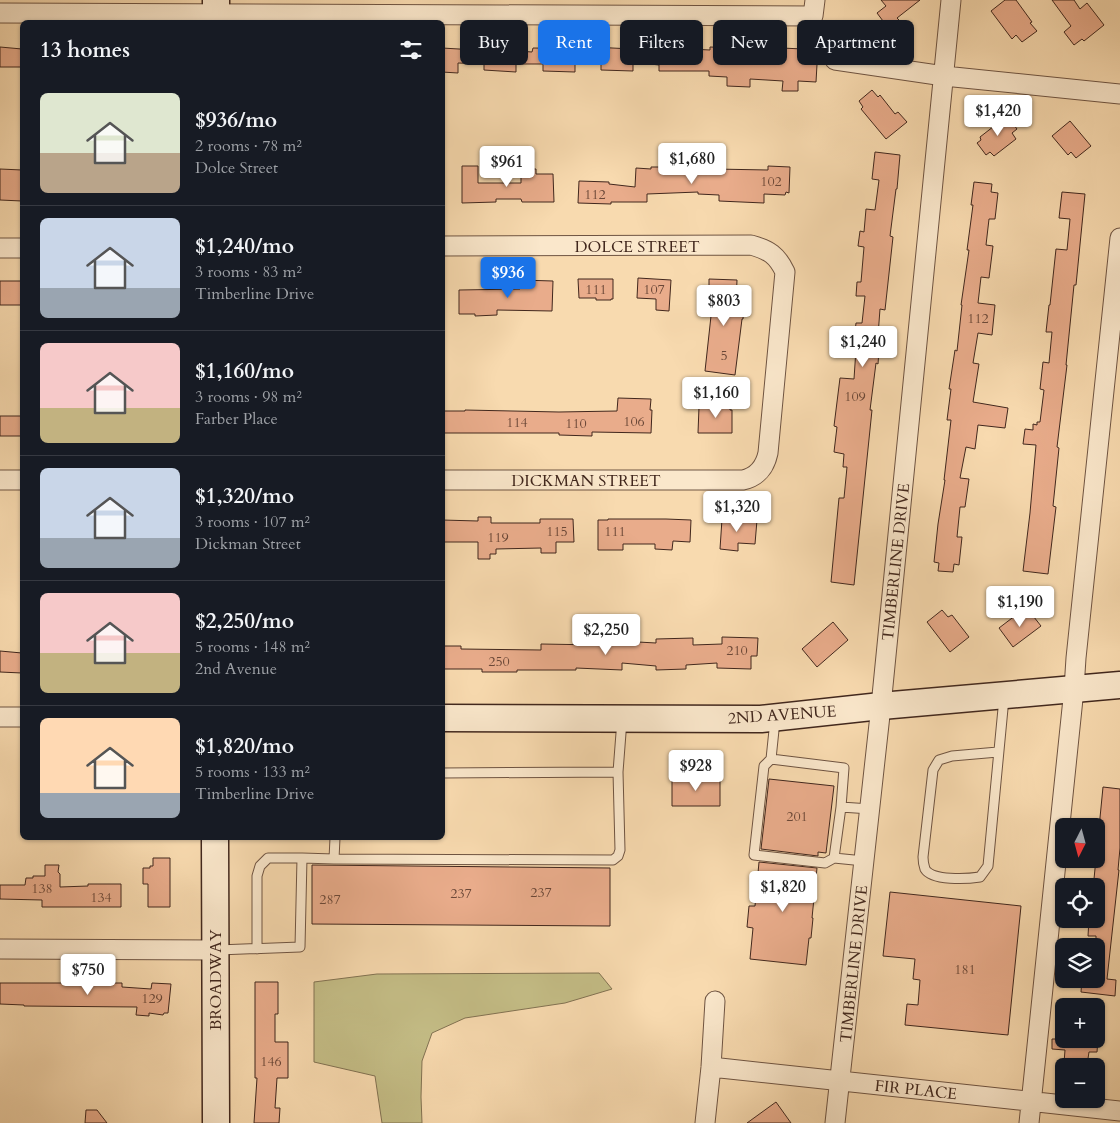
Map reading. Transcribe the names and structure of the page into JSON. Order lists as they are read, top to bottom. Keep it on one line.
{"streets":{"street":["DOLCE STREET","DICKMAN STREET","TIMBERLINE DRIVE","2ND AVENUE","BROADWAY","FIR PLACE"]},"crossings":[["DOLCE STREET","DICKMAN STREET"],["TIMBERLINE DRIVE","2ND AVENUE"],["TIMBERLINE DRIVE","FIR PLACE"]],"house_numbers":["102","112","111","107","112","5","109","106","114","110","115","111","119","210","250","201","138","237","237","134","287","181","129","146"],"north":"bottom","page":{"chip":["Buy","Rent","Filters","New","Apartment"],"heading":"13 homes","list":[{"name":"$936/mo","note":"2 rooms · 78 m² · Dolce Street"},{"name":"$1,240/mo","note":"3 rooms · 83 m² · Timberline Drive"},{"name":"$1,160/mo","note":"3 rooms · 98 m² · Farber Place"},{"name":"$1,320/mo","note":"3 rooms · 107 m² · Dickman Street"},{"name":"$2,250/mo","note":"5 rooms · 148 m² · 2nd Avenue"},{"name":"$1,820/mo","note":"5 rooms · 133 m² · Timberline Drive"}],"price":["$1,420","$1,680","$961","$936","$803","$1,240","$1,160","$1,320","$1,190","$2,250","$928","$1,820","$750"],"map_buttons":["+","−"]}}
